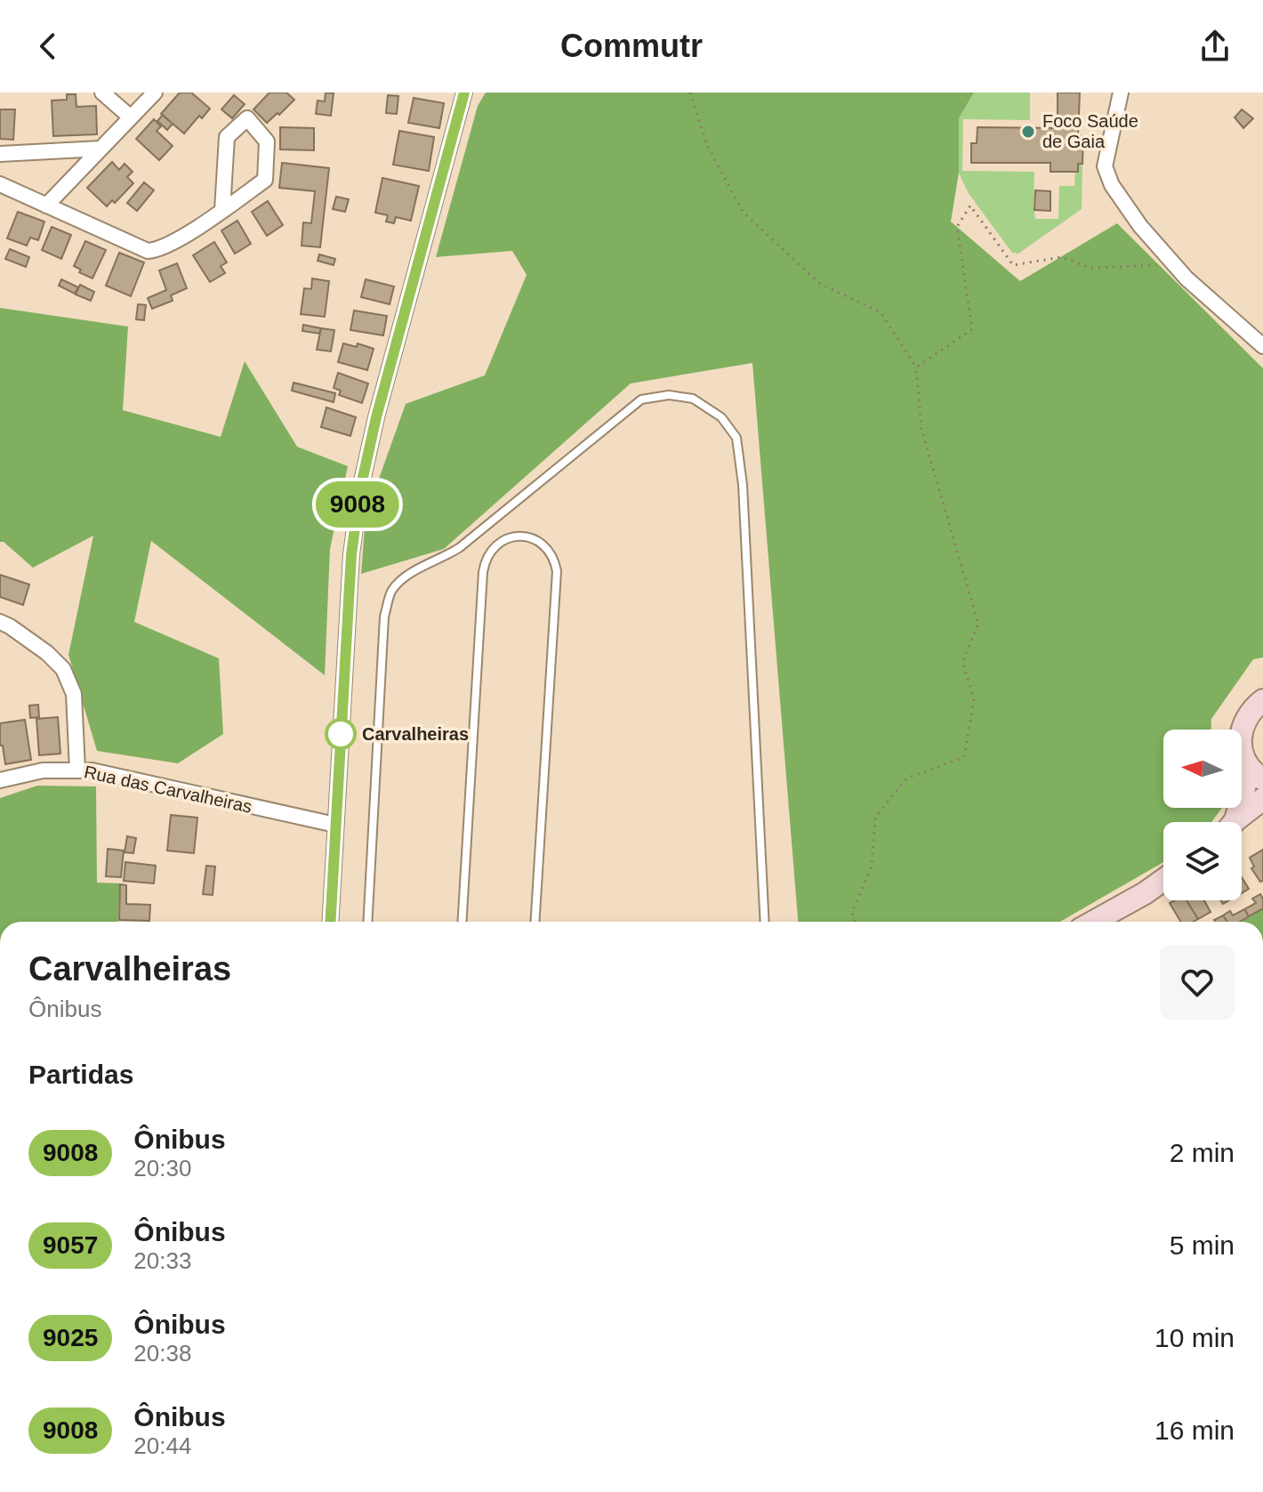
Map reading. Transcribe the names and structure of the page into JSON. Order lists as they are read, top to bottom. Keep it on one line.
{"streets":{"street":["Rua das Carvalheiras"]},"places":["Foco Saúde de Gaia","Carvalheiras"],"lines":["bus line 9008"],"north":"left","page":{"header":"Commutr","on_map":"9008","heading":[["Carvalheiras","Ônibus"],"Partidas"],"list":[{"mark":"9008","name":"Ônibus","note":"20:30","value":"2 min"},{"mark":"9057","name":"Ônibus","note":"20:33","value":"5 min"},{"mark":"9025","name":"Ônibus","note":"20:38","value":"10 min"},{"mark":"9008","name":"Ônibus","note":"20:44","value":"16 min"}]}}
